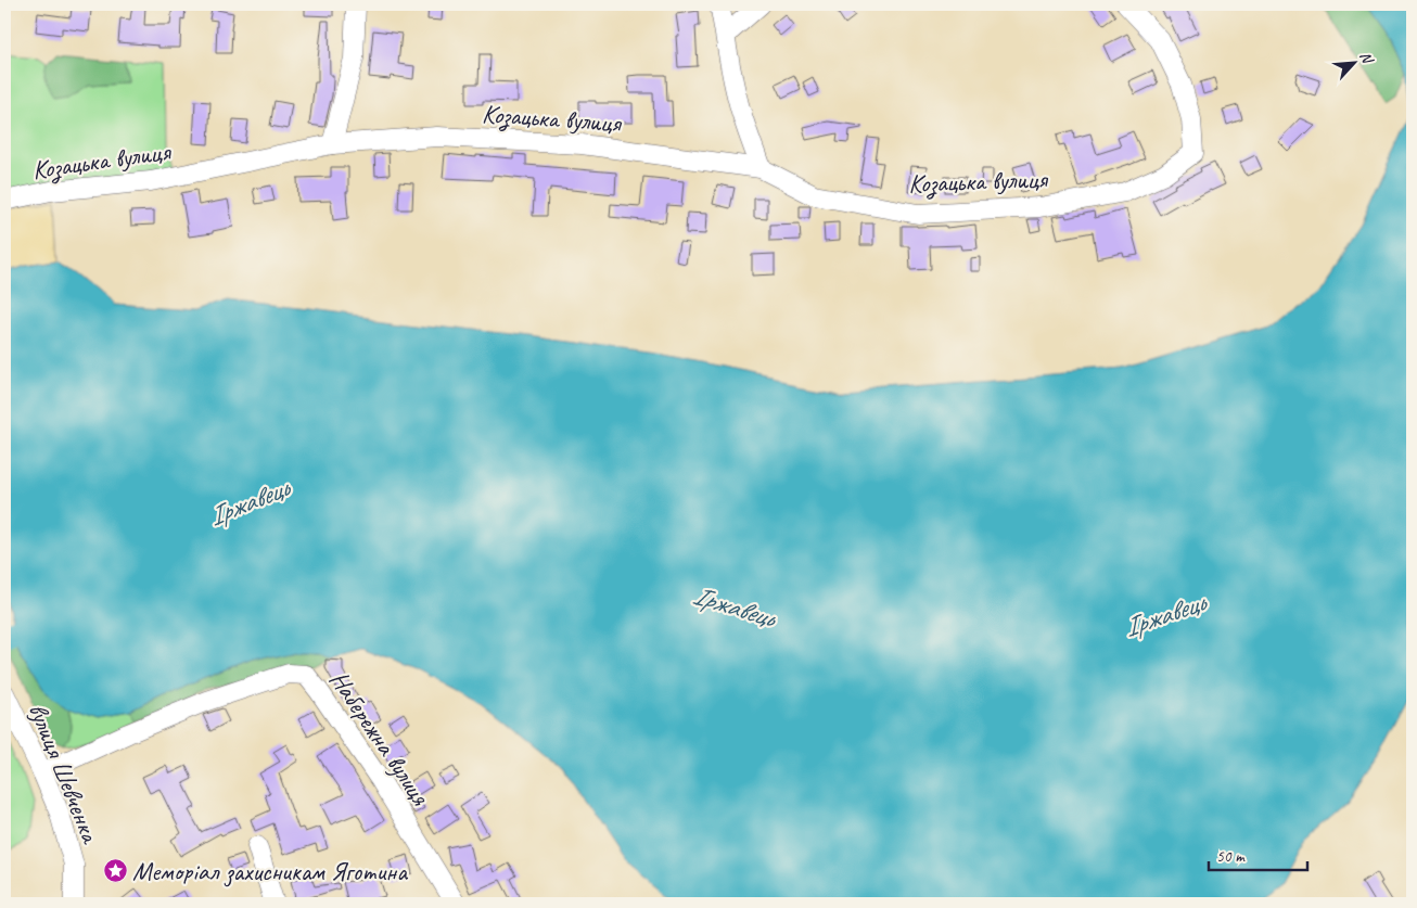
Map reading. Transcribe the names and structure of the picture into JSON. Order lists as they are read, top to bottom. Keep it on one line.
{"streets":{"street":["Козацька вулиця","Набережна вулиця","вулиця Шевченка"]},"crossings":[["Набережна вулиця","вулиця Шевченка"]],"water":["Іржавець"],"places":{"place":["Меморіал захисникам Яготина"]},"scale_bar":"50 m","north":"top right"}
